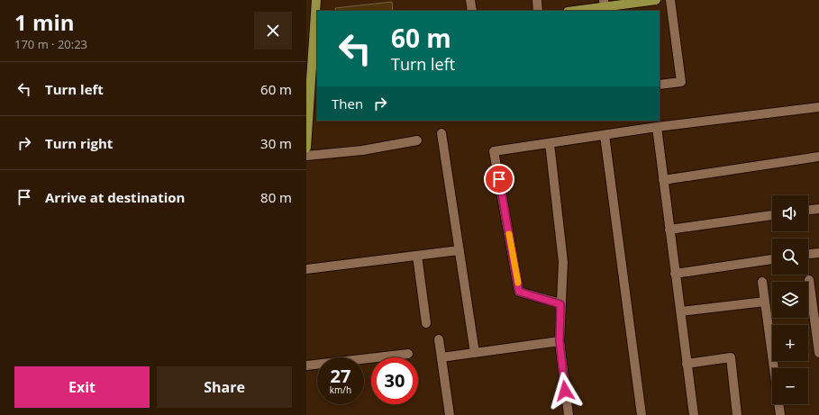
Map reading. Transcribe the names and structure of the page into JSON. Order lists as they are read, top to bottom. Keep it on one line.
{"page":{"heading":["1 min","170 m · 20:23"],"turn":["60 m","Turn left"],"list":[{"name":"Turn left","value":"60 m"},{"name":"Turn right","value":"30 m"},{"name":"Arrive at destination","value":"80 m"}],"then":"Then","map_buttons":["+","−"],"speed":"27 km/h","limit":"30","buttons":["Exit","Share"]}}
